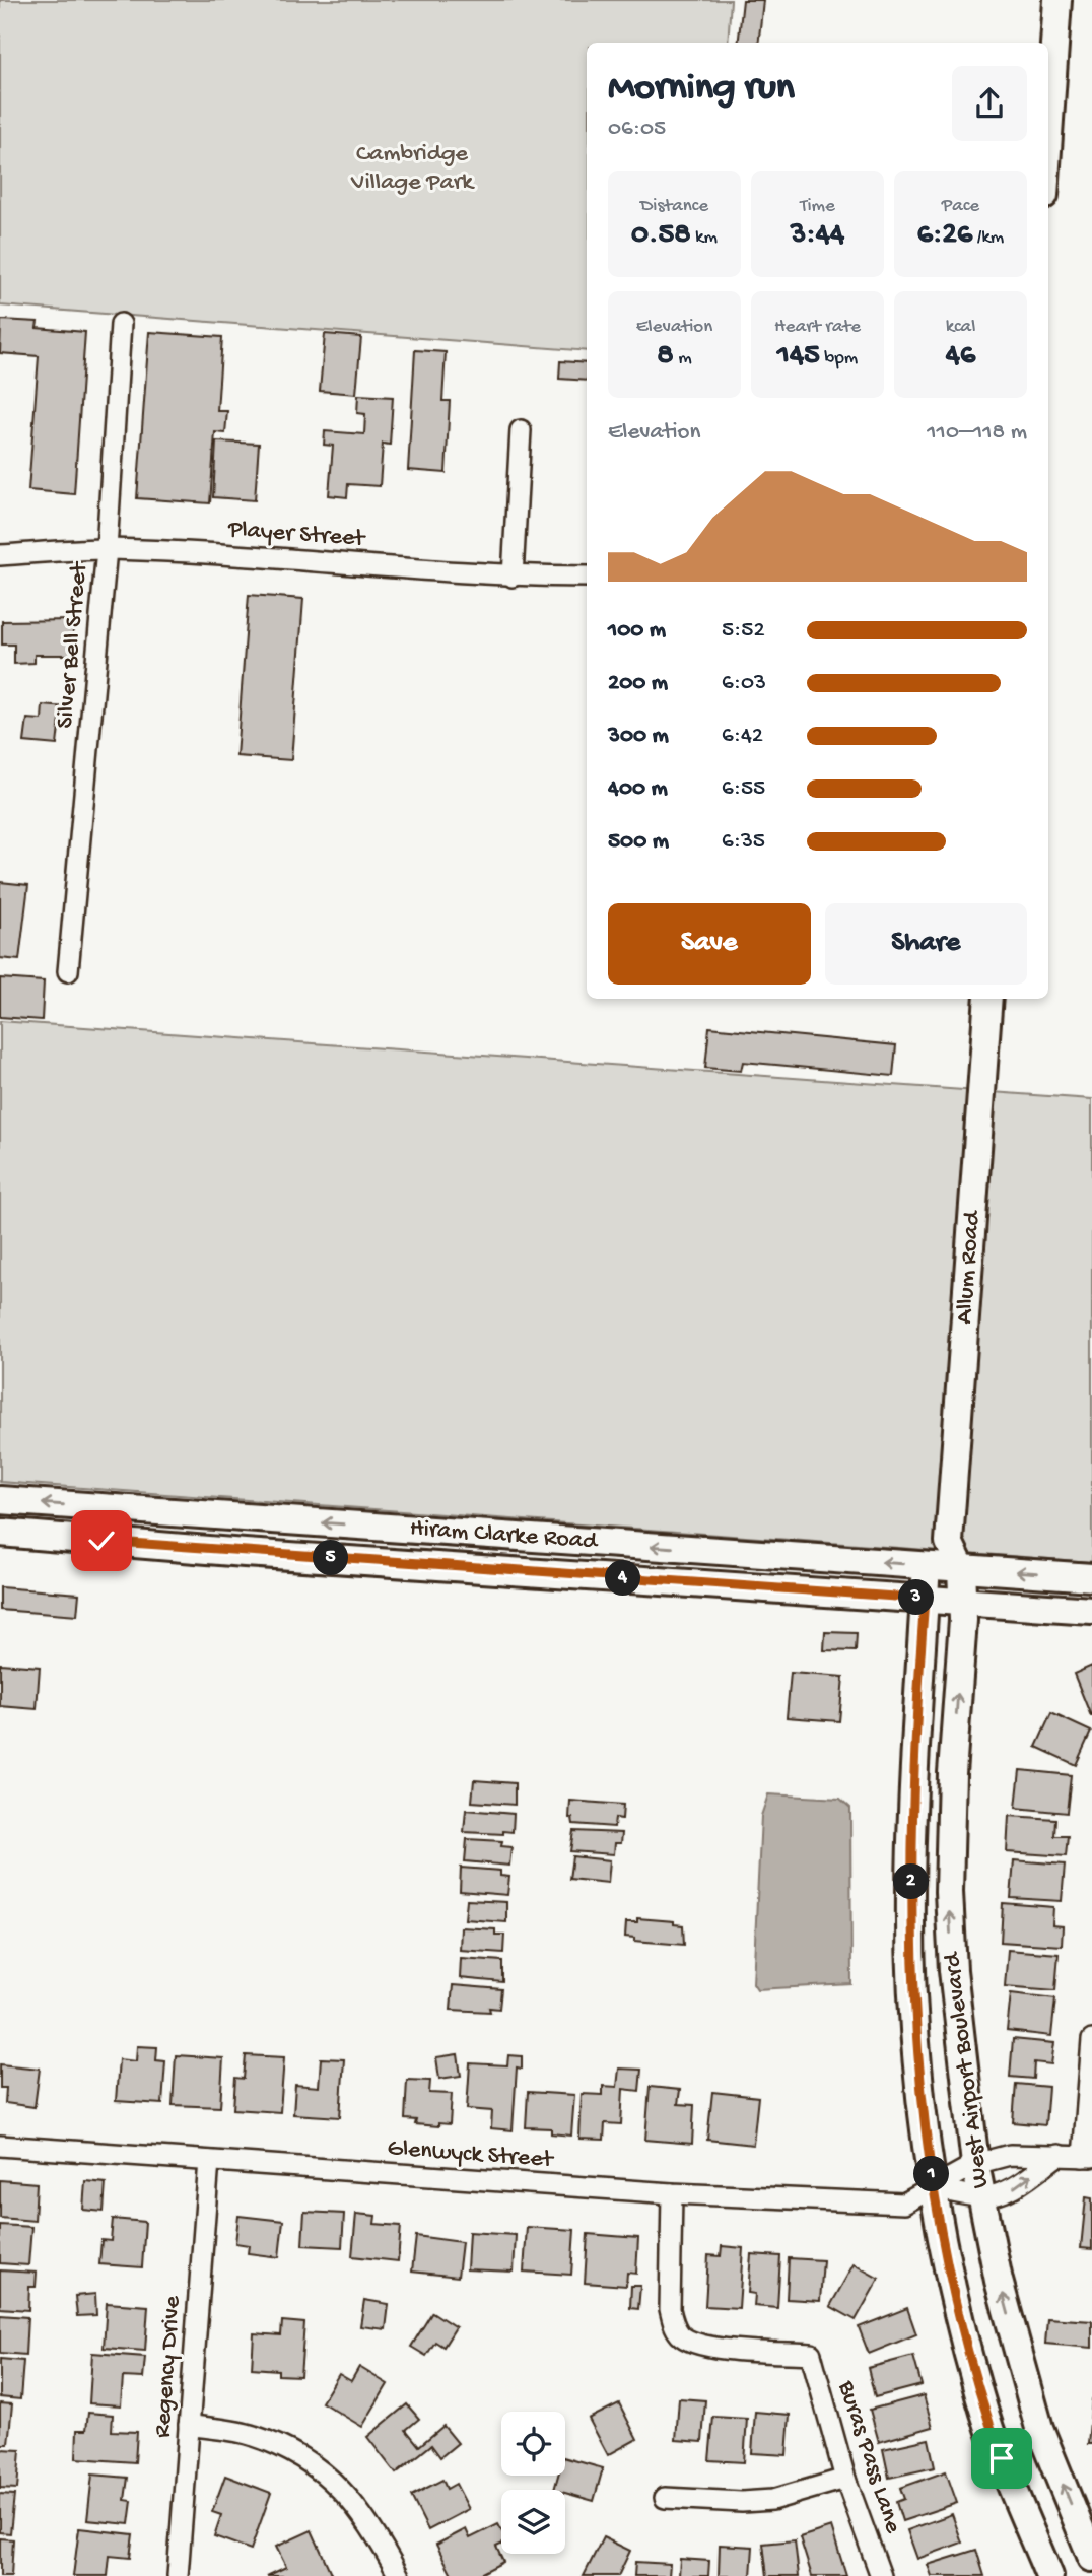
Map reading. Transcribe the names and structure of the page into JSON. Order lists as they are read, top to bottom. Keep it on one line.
{"streets":{"main road":["Allum Road","Hiram Clarke Road","West Airport Boulevard"],"street":["Player Street","Silver Bell Street","Glenwyck Street","Regency Drive","Buras Pass Lane"]},"crossings":[["Player Street","Silver Bell Street"],["Allum Road","Hiram Clarke Road"],["Allum Road","West Airport Boulevard"],["Hiram Clarke Road","West Airport Boulevard"],["West Airport Boulevard","Glenwyck Street"],["Glenwyck Street","Regency Drive"],["Glenwyck Street","Buras Pass Lane"]],"parks":["Cambridge Village Park"],"page":{"heading":["Morning run","06:05"],"stats":[["Distance","0.58 km"],["Time","3:44"],["Pace","6:26 /km"],["Elevation","8 m"],["Heart rate","145 bpm"],["kcal","46"]],"chart":["Elevation","110–118 m"],"list":[{"name":"100 m","note":"5:52"},{"name":"200 m","note":"6:03"},{"name":"300 m","note":"6:42"},{"name":"400 m","note":"6:55"},{"name":"500 m","note":"6:35"}],"buttons":["Save","Share"],"pins":["5","4","3","2","1"]}}
